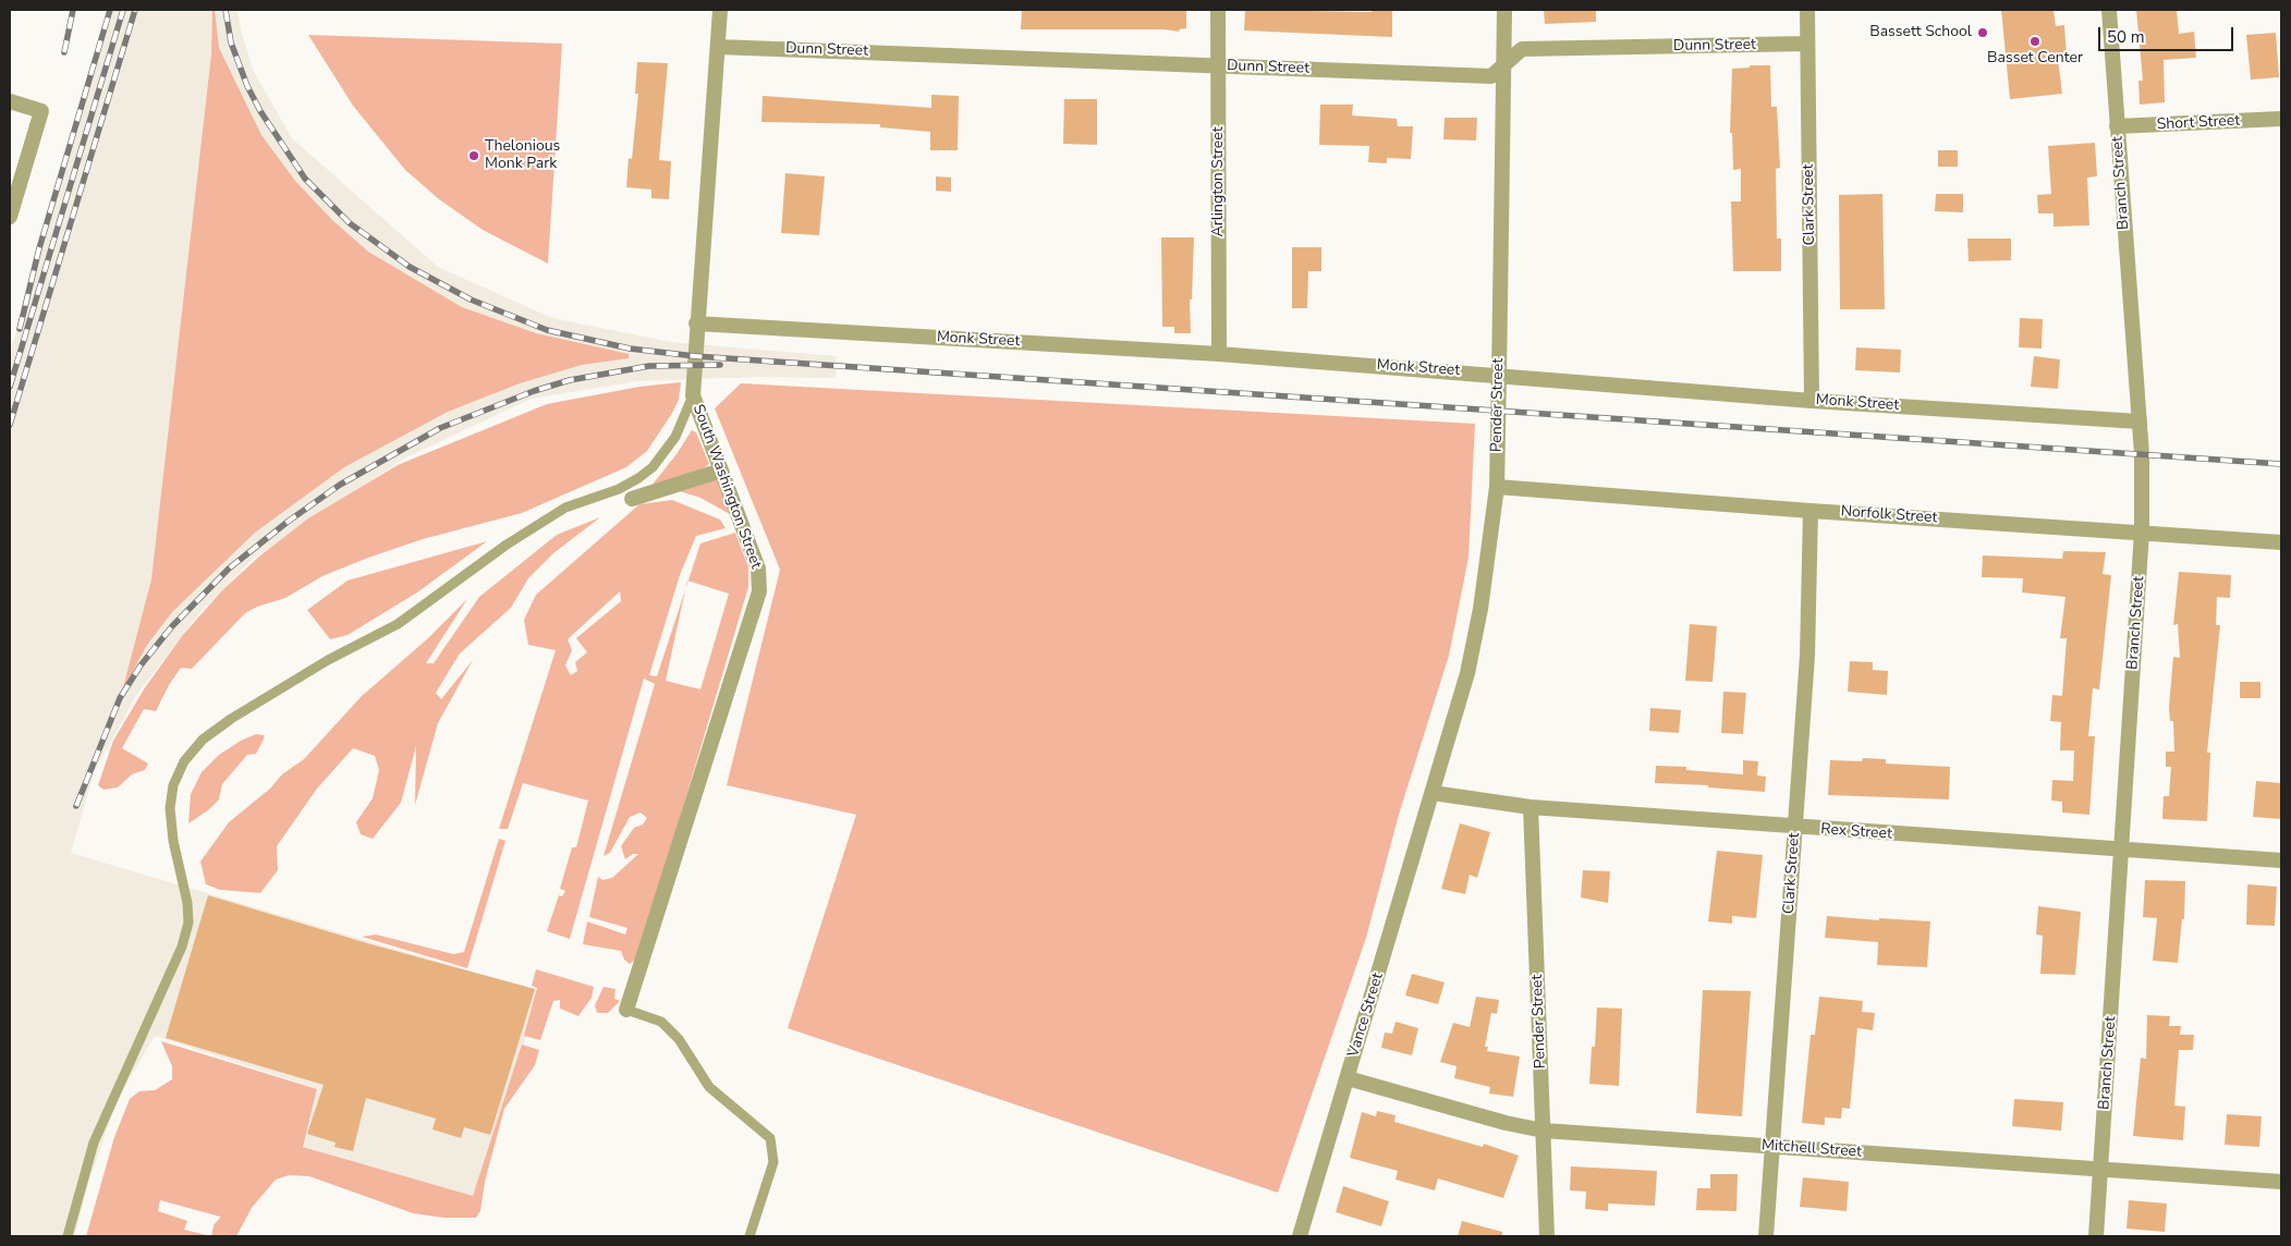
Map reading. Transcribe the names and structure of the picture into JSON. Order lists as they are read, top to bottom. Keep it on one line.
{"streets":{"street":["Dunn Street","Short Street","Arlington Street","Branch Street","Clark Street","Monk Street","Pender Street","South Washington Street","Norfolk Street","Rex Street","Vance Street","Mitchell Street"]},"crossings":[["Dunn Street","Arlington Street"],["Dunn Street","Clark Street"],["Dunn Street","Pender Street"],["Dunn Street","South Washington Street"],["Short Street","Branch Street"],["Arlington Street","Monk Street"],["Branch Street","Monk Street"],["Branch Street","Norfolk Street"],["Branch Street","Rex Street"],["Branch Street","Mitchell Street"],["Clark Street","Monk Street"],["Clark Street","Norfolk Street"],["Clark Street","Rex Street"],["Clark Street","Mitchell Street"],["Monk Street","Pender Street"],["Monk Street","South Washington Street"],["Pender Street","Norfolk Street"],["Pender Street","Rex Street"],["Pender Street","Vance Street"],["Pender Street","Mitchell Street"],["Rex Street","Vance Street"],["Vance Street","Mitchell Street"]],"places":["Bassett School","Basset Center","Thelonious Monk Park"],"scale_bar":"50 m"}
